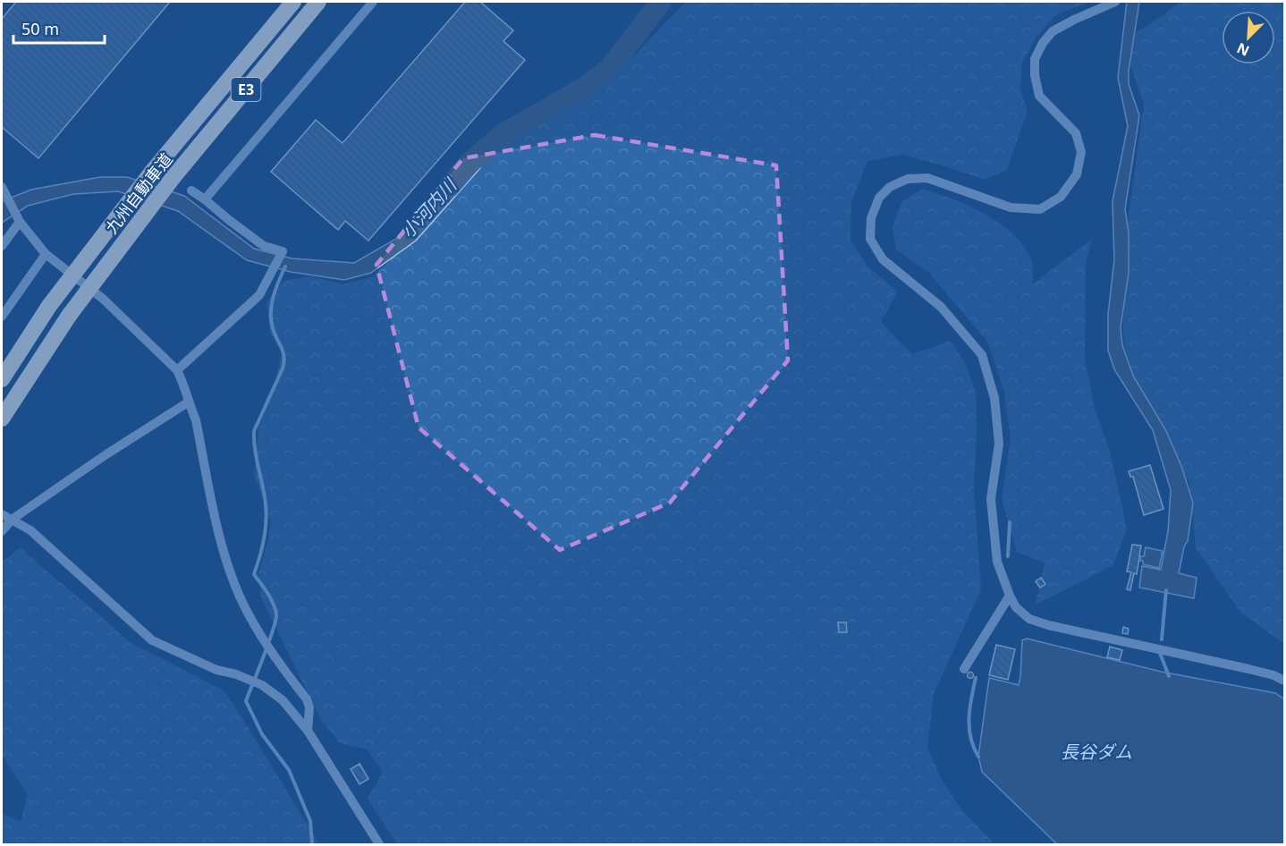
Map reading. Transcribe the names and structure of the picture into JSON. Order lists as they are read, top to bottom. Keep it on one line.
{"streets":{"highway":["E3","九州自動車道"]},"water":["小河内川","長谷ダム"],"scale_bar":"50 m","north":"bottom left"}
